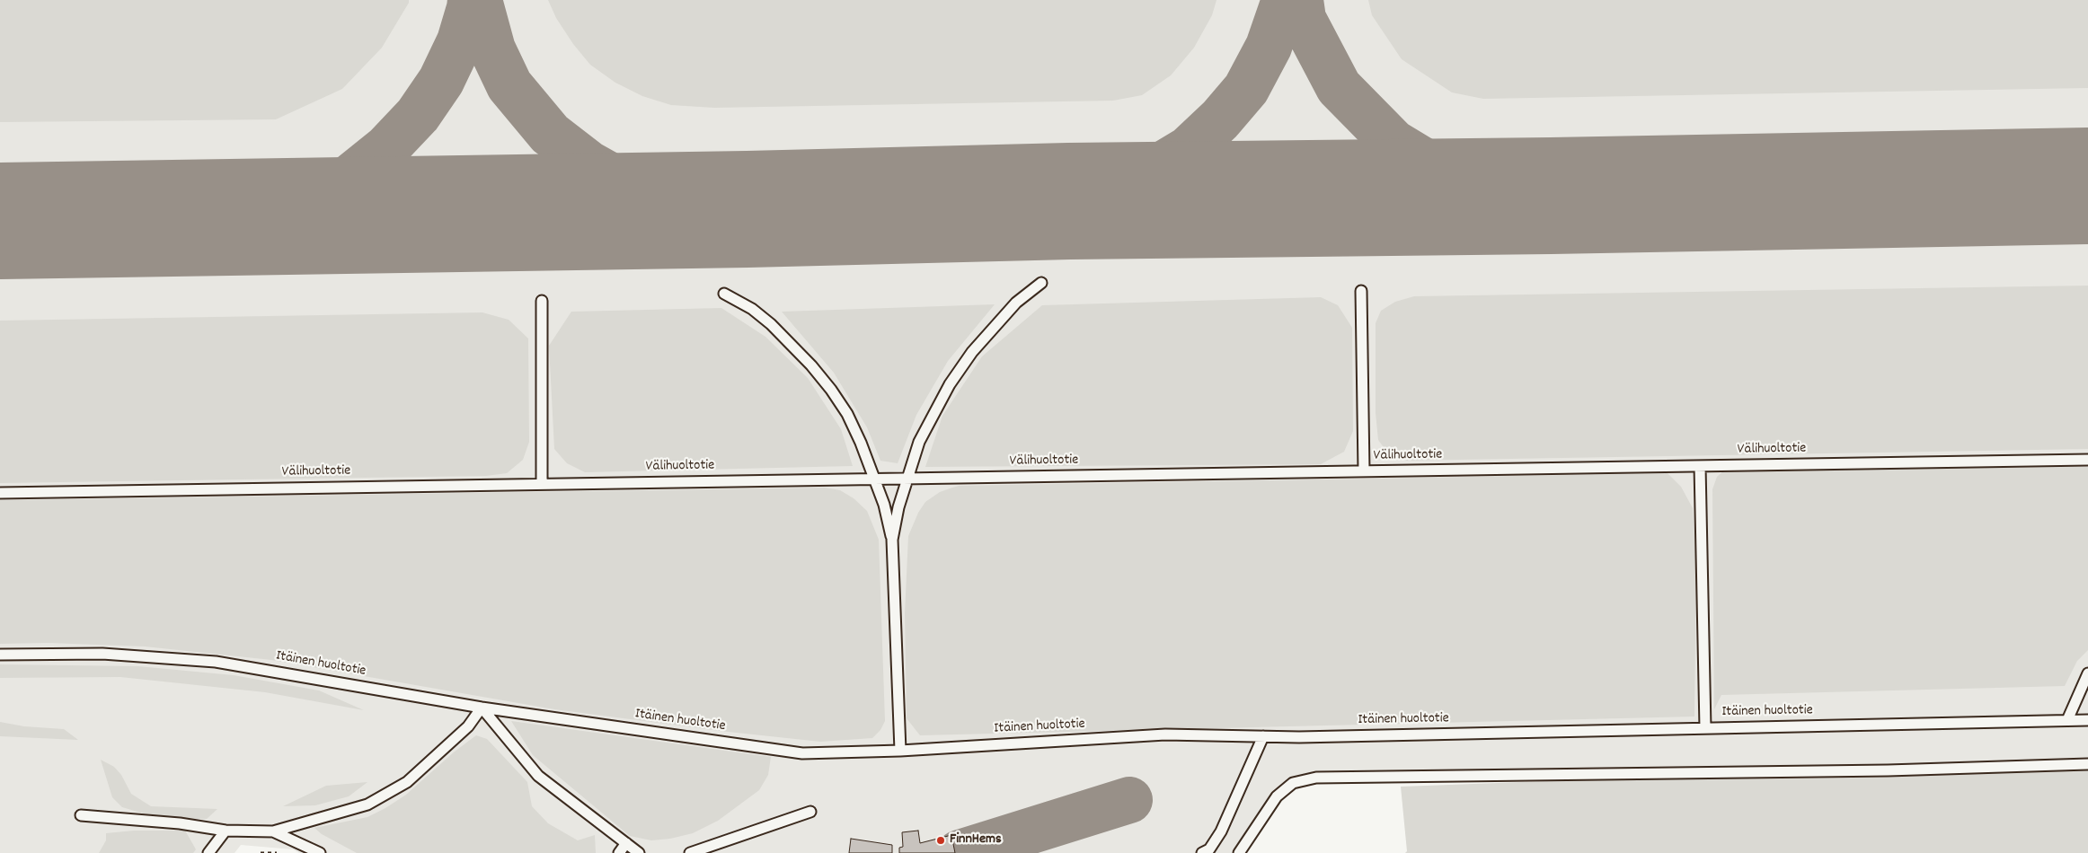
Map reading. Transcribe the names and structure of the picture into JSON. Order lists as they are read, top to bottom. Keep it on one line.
{"streets":{"lane":["Välihuoltotie","Itäinen huoltotie"]},"places":["FinnHems"]}
